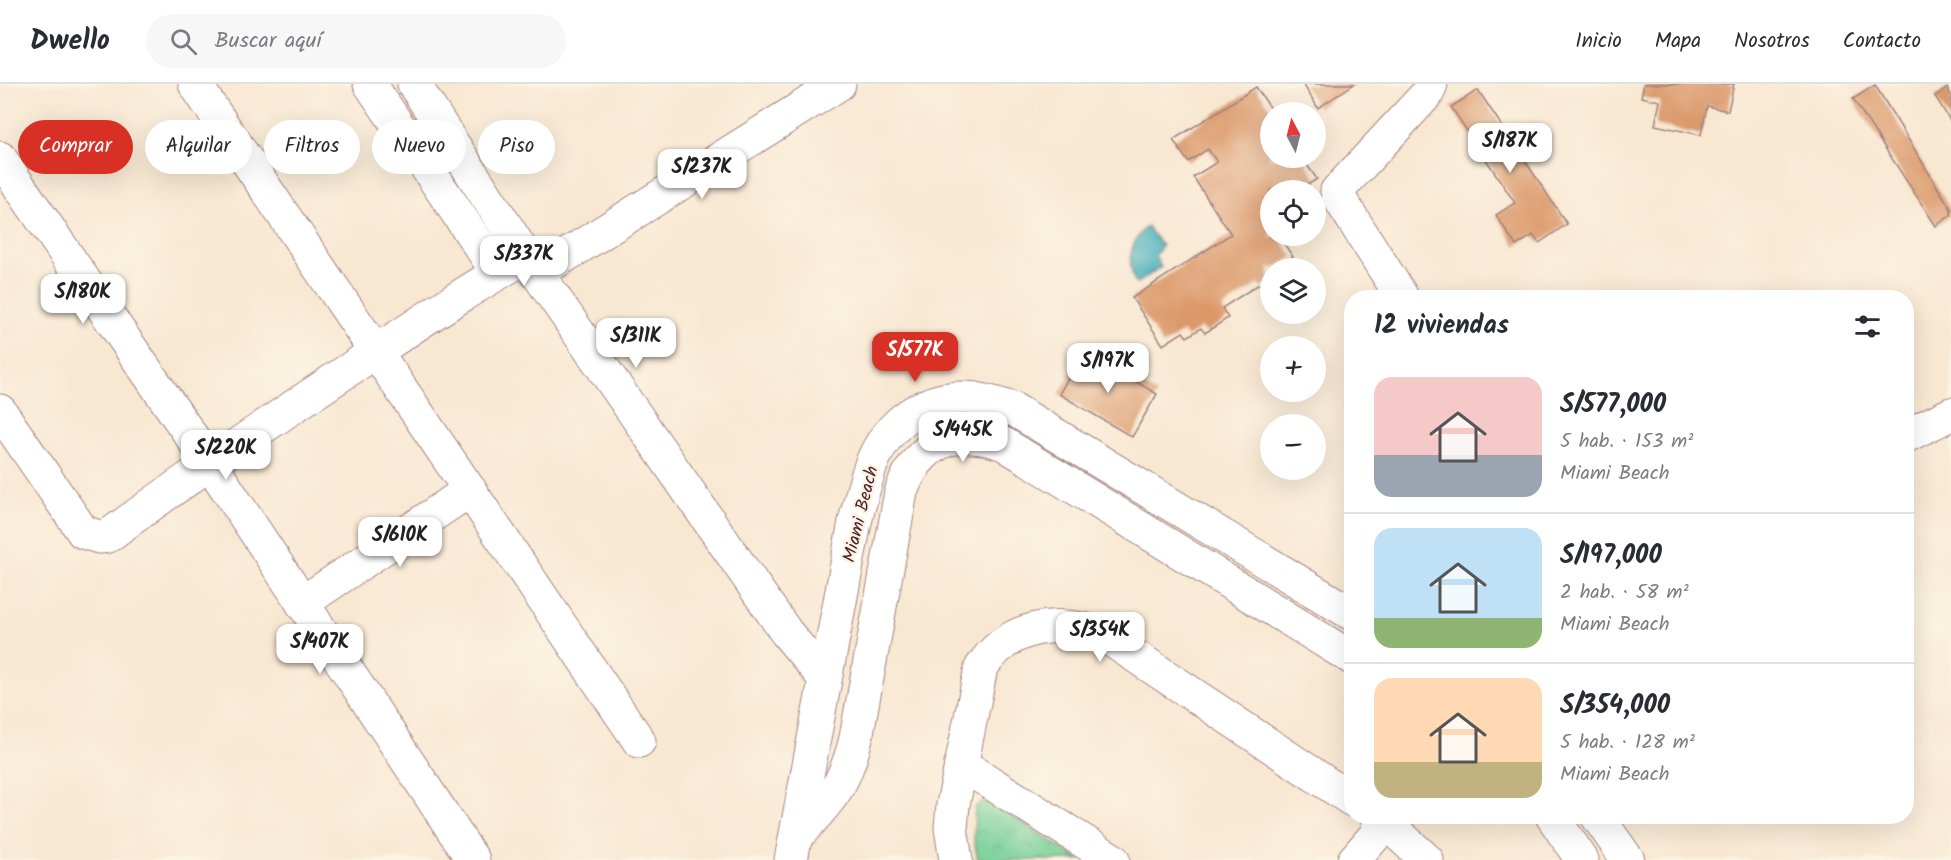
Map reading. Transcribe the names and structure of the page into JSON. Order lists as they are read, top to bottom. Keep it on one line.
{"streets":{"street":["Miami Beach"]},"north":"top","page":{"header":"Dwello","search":"Buscar aquí","nav":["Inicio","Mapa","Nosotros","Contacto"],"map_buttons":["+","−"],"chip":["Comprar","Alquilar","Filtros","Nuevo","Piso"],"price":["S/187K","S/237K","S/337K","S/180K","S/311K","S/577K","S/197K","S/445K","S/220K","S/610K","S/354K","S/407K"],"heading":"12 viviendas","list":[{"name":"S/577,000","note":"5 hab. · 153 m² · Miami Beach"},{"name":"S/197,000","note":"2 hab. · 58 m² · Miami Beach"},{"name":"S/354,000","note":"5 hab. · 128 m² · Miami Beach"}]}}
